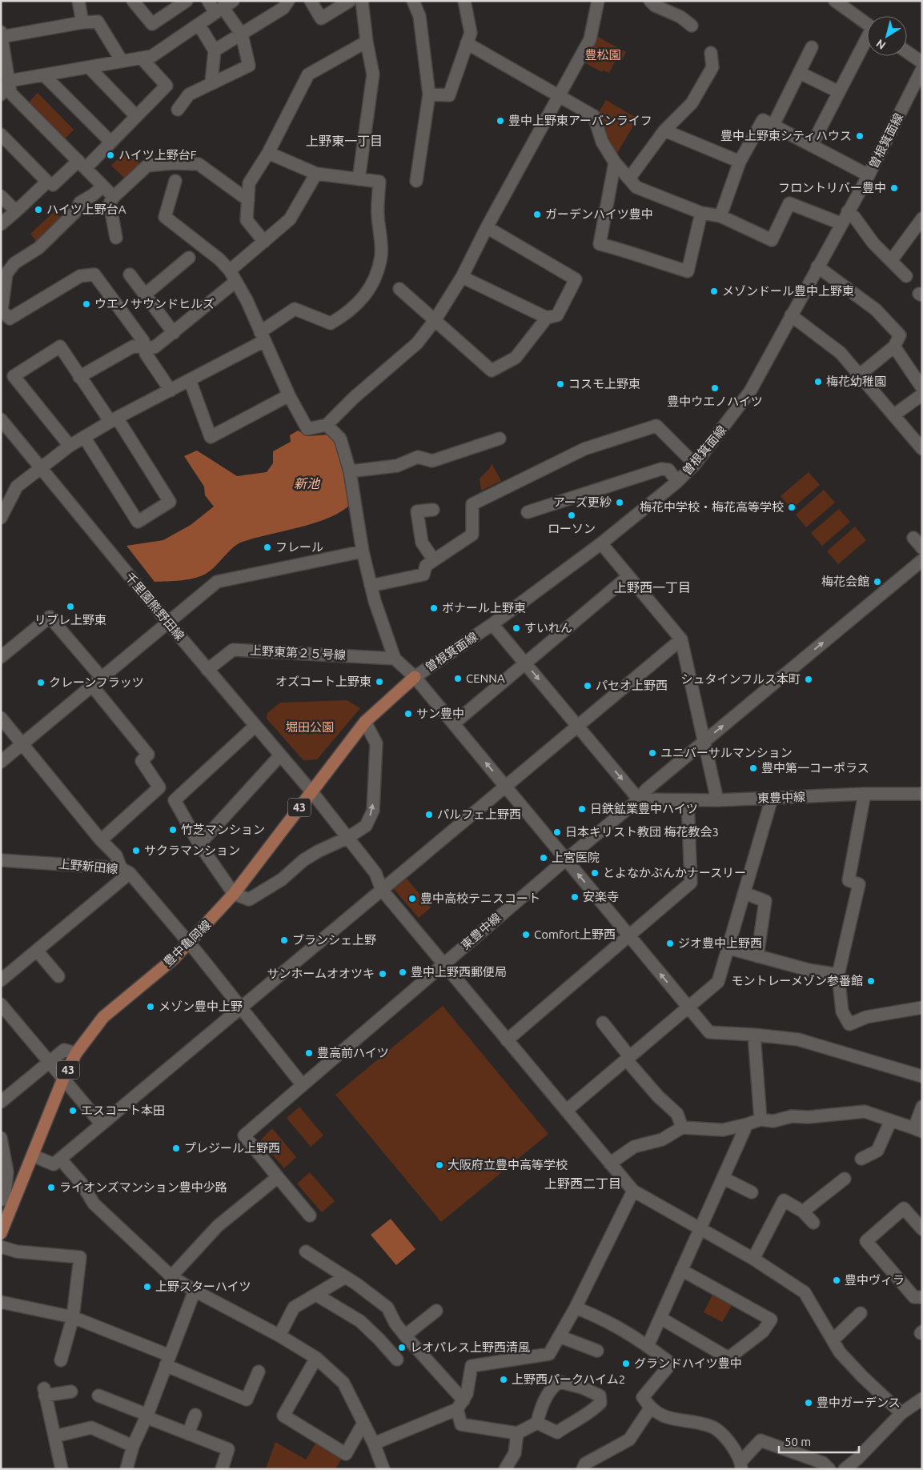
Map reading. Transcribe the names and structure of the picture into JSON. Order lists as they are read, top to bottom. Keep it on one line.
{"streets":{"main road":["43","豊中亀岡線"],"street":["曽根箕面線","千里園熊野田線","上野東第２５号線","東豊中線","上野新田線"]},"crossings":[["曽根箕面線","豊中亀岡線"],["千里園熊野田線","上野東第２５号線"],["千里園熊野田線","東豊中線"],["千里園熊野田線","豊中亀岡線"],["上野新田線","豊中亀岡線"]],"districts":["上野東一丁目","上野西一丁目","上野西二丁目"],"water":["新池"],"parks":["豊松園","堀田公園"],"places":["豊中上野東アーバンライフ","豊中上野東シティハウス","ハイツ上野台F","フロントリバー豊中","ハイツ上野台A","ガーデンハイツ豊中","メゾンドール豊中上野東","ウエノサウンドヒルズ","梅花幼稚園","コスモ上野東","豊中ウエノハイツ","アーズ更紗","梅花中学校・梅花高等学校","ローソン","フレール","梅花会館","リブレ上野東","ボナール上野東","すいれん","CENNA","シュタインフルス本町","オズコート上野東","クレーンフラッツ","パセオ上野西","サン豊中","ユニバーサルマンション","豊中第一コーポラス","日鉄鉱業豊中ハイツ","パルフェ上野西","竹芝マンション","日本キリスト教団 梅花教会3","サクラマンション","上宮医院","とよなかぶんかナースリー","安楽寺","豊中高校テニスコート","Comfort上野西","ブランシェ上野","ジオ豊中上野西","豊中上野西郵便局","サンホームオオツキ","モントレーメゾン参番館","メゾン豊中上野","豊高前ハイツ","エスコート本田","プレジール上野西","大阪府立豊中高等学校","ライオンズマンション豊中少路","豊中ヴィラ","上野スターハイツ","レオパレス上野西清風","グランドハイツ豊中","上野西パークハイム2","豊中ガーデンス"],"scale_bar":"50 m","north":"bottom left"}
